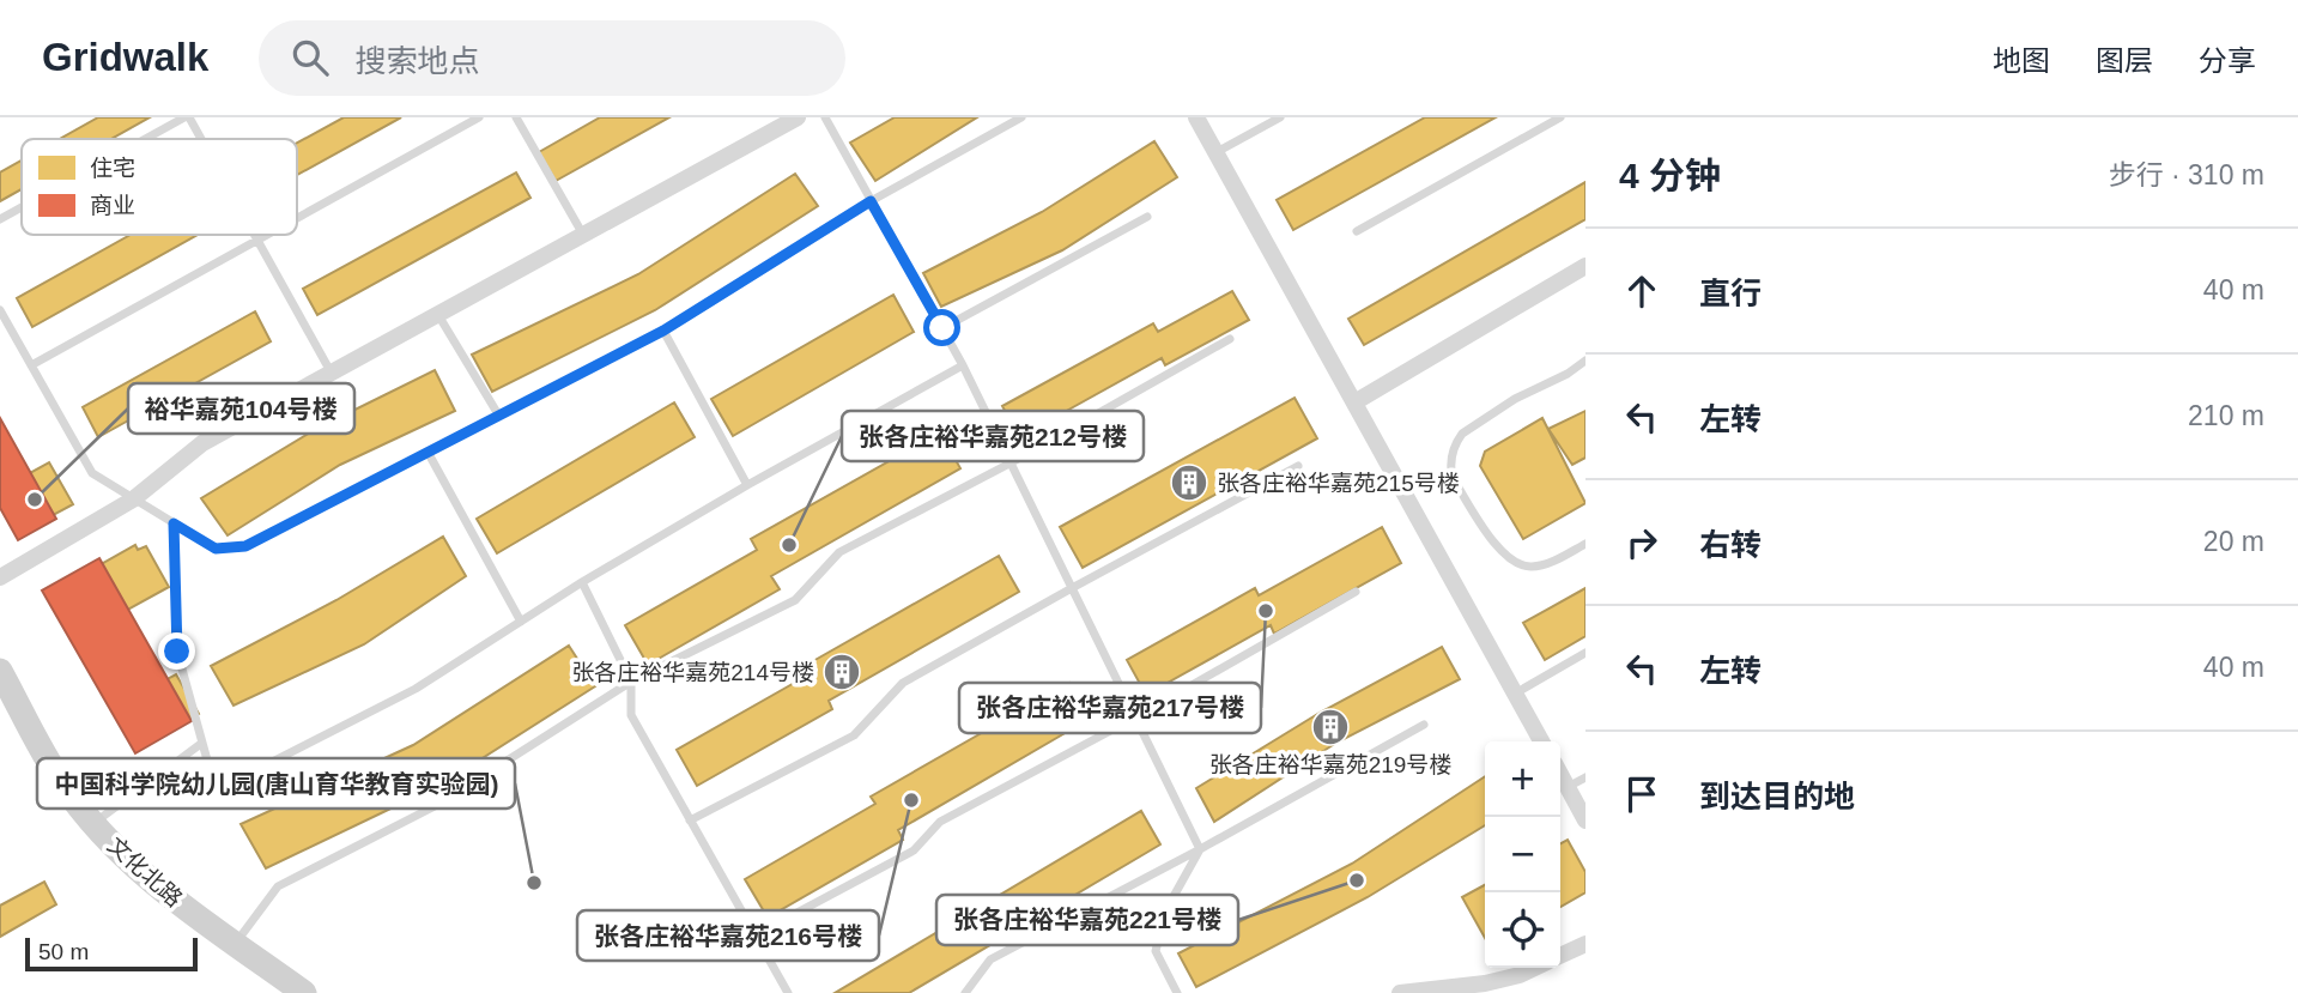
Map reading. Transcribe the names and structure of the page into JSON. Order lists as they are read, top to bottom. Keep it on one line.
{"streets":{"street":["文化北路"]},"places":{"building":["张各庄裕华嘉苑215号楼","张各庄裕华嘉苑214号楼","张各庄裕华嘉苑219号楼"],"other":["裕华嘉苑104号楼","张各庄裕华嘉苑212号楼","张各庄裕华嘉苑217号楼","张各庄裕华嘉苑216号楼","张各庄裕华嘉苑221号楼","中国科学院幼儿园(唐山育华教育实验园)"]},"legend":["住宅","商业"],"scale_bar":"50 m","page":{"header":"Gridwalk","search":"搜索地点","nav":["地图","图层","分享"],"heading":["4 分钟","步行 · 310 m"],"list":[["直行","40 m"],["左转","210 m"],["右转","20 m"],["左转","40 m"],"到达目的地"],"map_buttons":["+","−"],"scale":"50 m"}}
